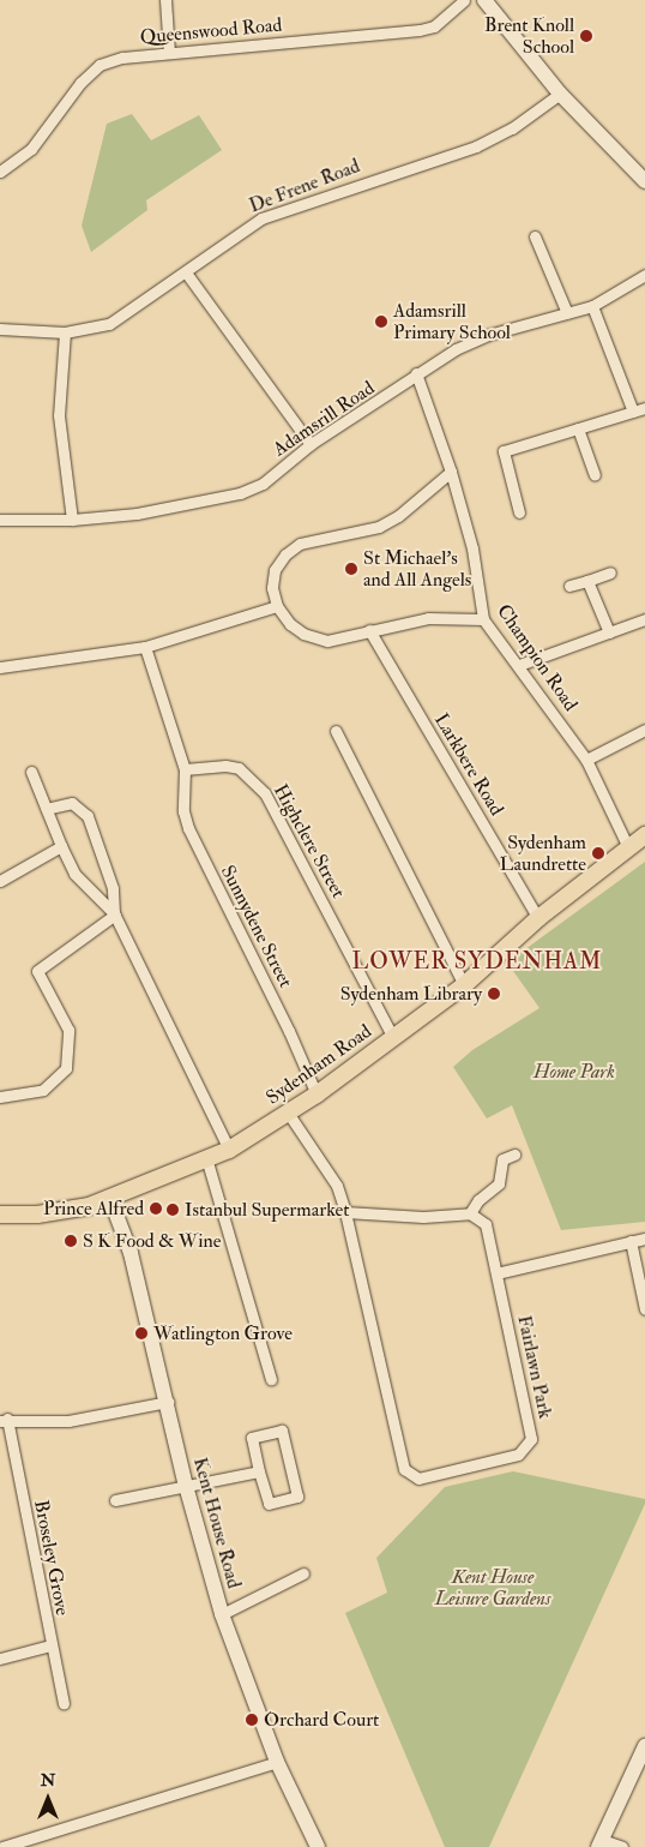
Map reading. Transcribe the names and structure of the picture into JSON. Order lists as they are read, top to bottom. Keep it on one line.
{"streets":{"main road":["Sydenham Road"],"street":["Queenswood Road","De Frene Road","Adamsrill Road","Champion Road","Larkbere Road","Highclere Street","Sunnydene Street","Fairlawn Park","Kent House Road","Broseley Grove"]},"crossings":[["Adamsrill Road","Champion Road"],["Champion Road","Sydenham Road"],["Larkbere Road","Sydenham Road"],["Highclere Street","Sunnydene Street"],["Highclere Street","Sydenham Road"],["Sunnydene Street","Sydenham Road"],["Sydenham Road","Fairlawn Park"],["Sydenham Road","Kent House Road"]],"districts":["LOWER SYDENHAM"],"parks":["Home Park","Kent House Leisure Gardens"],"places":["Brent Knoll School","Adamsrill Primary School","St Michael's and All Angels","Sydenham Laundrette","Sydenham Library","Prince Alfred","Istanbul Supermarket","S K Food & Wine","Watlington Grove","Orchard Court"],"north":"top"}
